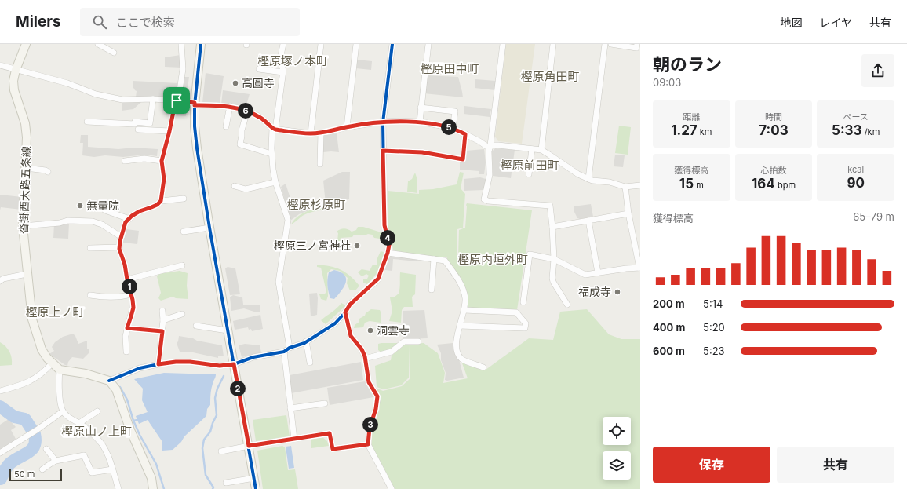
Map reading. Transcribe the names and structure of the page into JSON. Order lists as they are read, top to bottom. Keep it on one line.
{"streets":{"main road":["沓掛西大路五条線"]},"districts":["樫原塚ノ本町","樫原田中町","樫原角田町","樫原前田町","樫原杉原町","樫原内垣外町","樫原上ノ町","樫原山ノ上町"],"places":["高圓寺","無量院","樫原三ノ宮神社","福成寺","洞雲寺"],"scale_bar":"50 m","page":{"header":"Milers","search":"ここで検索","nav":["地図","レイヤ","共有"],"heading":["朝のラン","09:03"],"stats":[["距離","1.27 km"],["時間","7:03"],["ペース","5:33 /km"],["獲得標高","15 m"],["心拍数","164 bpm"],["kcal","90"]],"pins":["6","5","4","1","2","3"],"chart":["獲得標高","65–79 m"],"list":[{"name":"200 m","note":"5:14"},{"name":"400 m","note":"5:20"},{"name":"600 m","note":"5:23"}],"buttons":["保存","共有"],"scale":"50 m"}}
